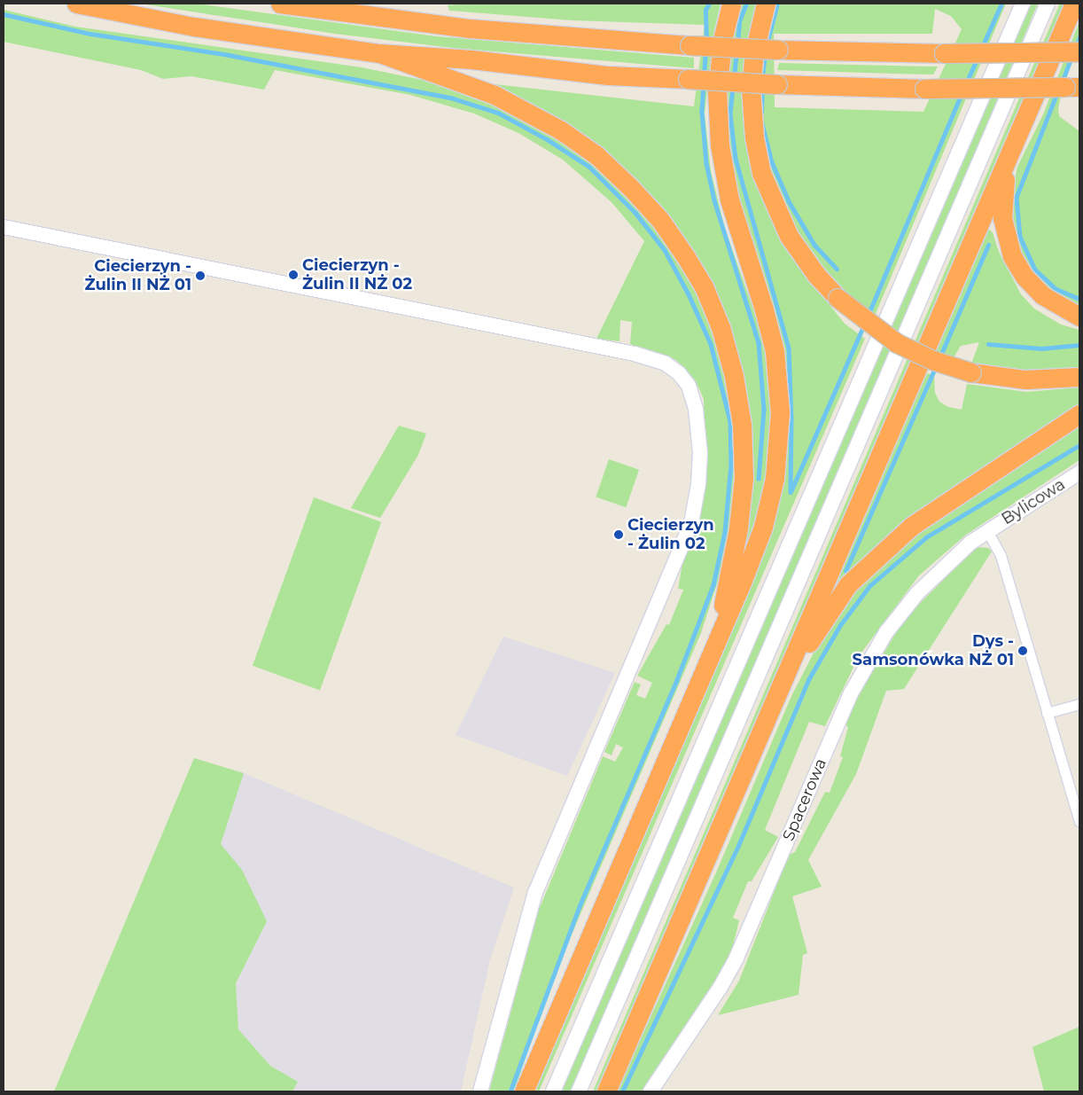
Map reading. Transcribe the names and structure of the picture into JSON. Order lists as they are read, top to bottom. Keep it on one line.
{"streets":{"main road":["Bylicowa","Spacerowa"]},"crossings":[["Bylicowa","Spacerowa"]],"places":["Ciecierzyn - Żulin II NŻ 02","Ciecierzyn - Żulin II NŻ 01","Ciecierzyn - Żulin 02","Dys - Samsonówka NŻ 01"]}
